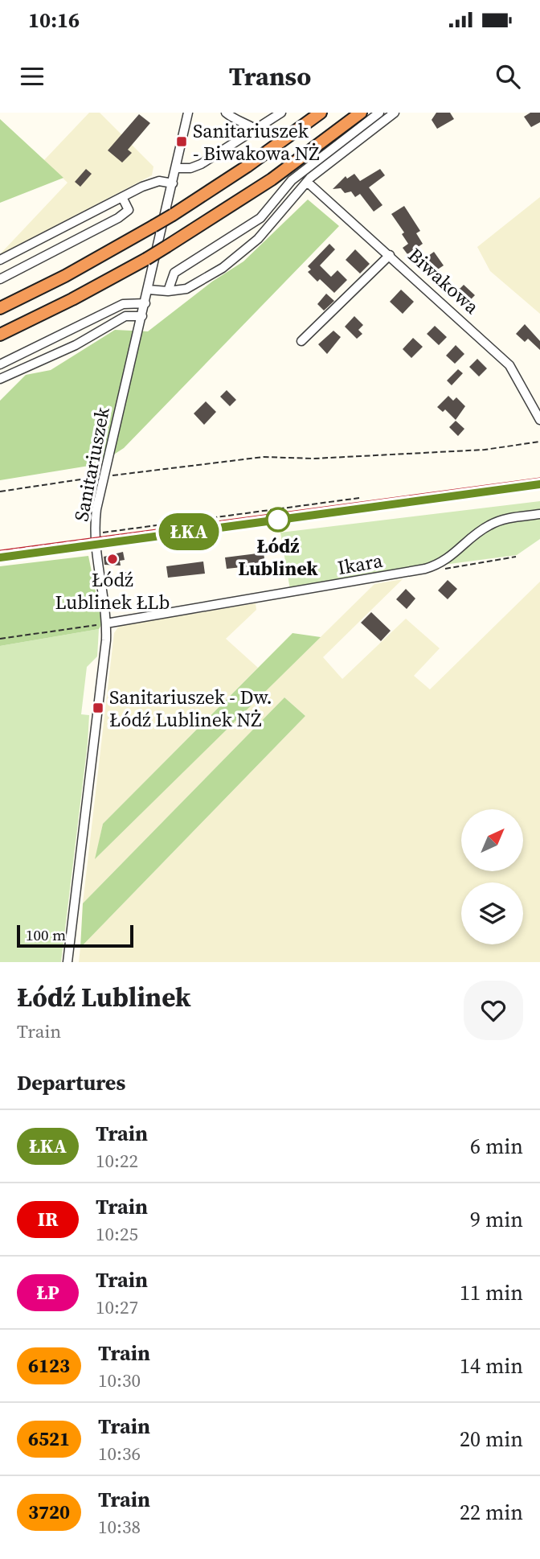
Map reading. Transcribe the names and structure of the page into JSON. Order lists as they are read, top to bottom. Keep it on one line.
{"streets":{"street":["Biwakowa","Sanitariuszek","Ikara"]},"crossings":[["Sanitariuszek","Ikara"]],"places":{"transit":["Sanitariuszek - Biwakowa NŻ","Sanitariuszek - Dw. Łódź Lublinek NŻ"],"other":["Łódź Lublinek","Łódź Lublinek ŁLb"]},"scale_bar":"100 m","north":"top right","page":{"status":"10:16","header":"Transo","on_map":"ŁKA","scale":"100 m","heading":[["Łódź Lublinek","Train"],"Departures"],"list":[{"mark":"ŁKA","name":"Train","note":"10:22","value":"6 min"},{"mark":"IR","name":"Train","note":"10:25","value":"9 min"},{"mark":"ŁP","name":"Train","note":"10:27","value":"11 min"},{"mark":"6123","name":"Train","note":"10:30","value":"14 min"},{"mark":"6521","name":"Train","note":"10:36","value":"20 min"},{"mark":"3720","name":"Train","note":"10:38","value":"22 min"}]}}
